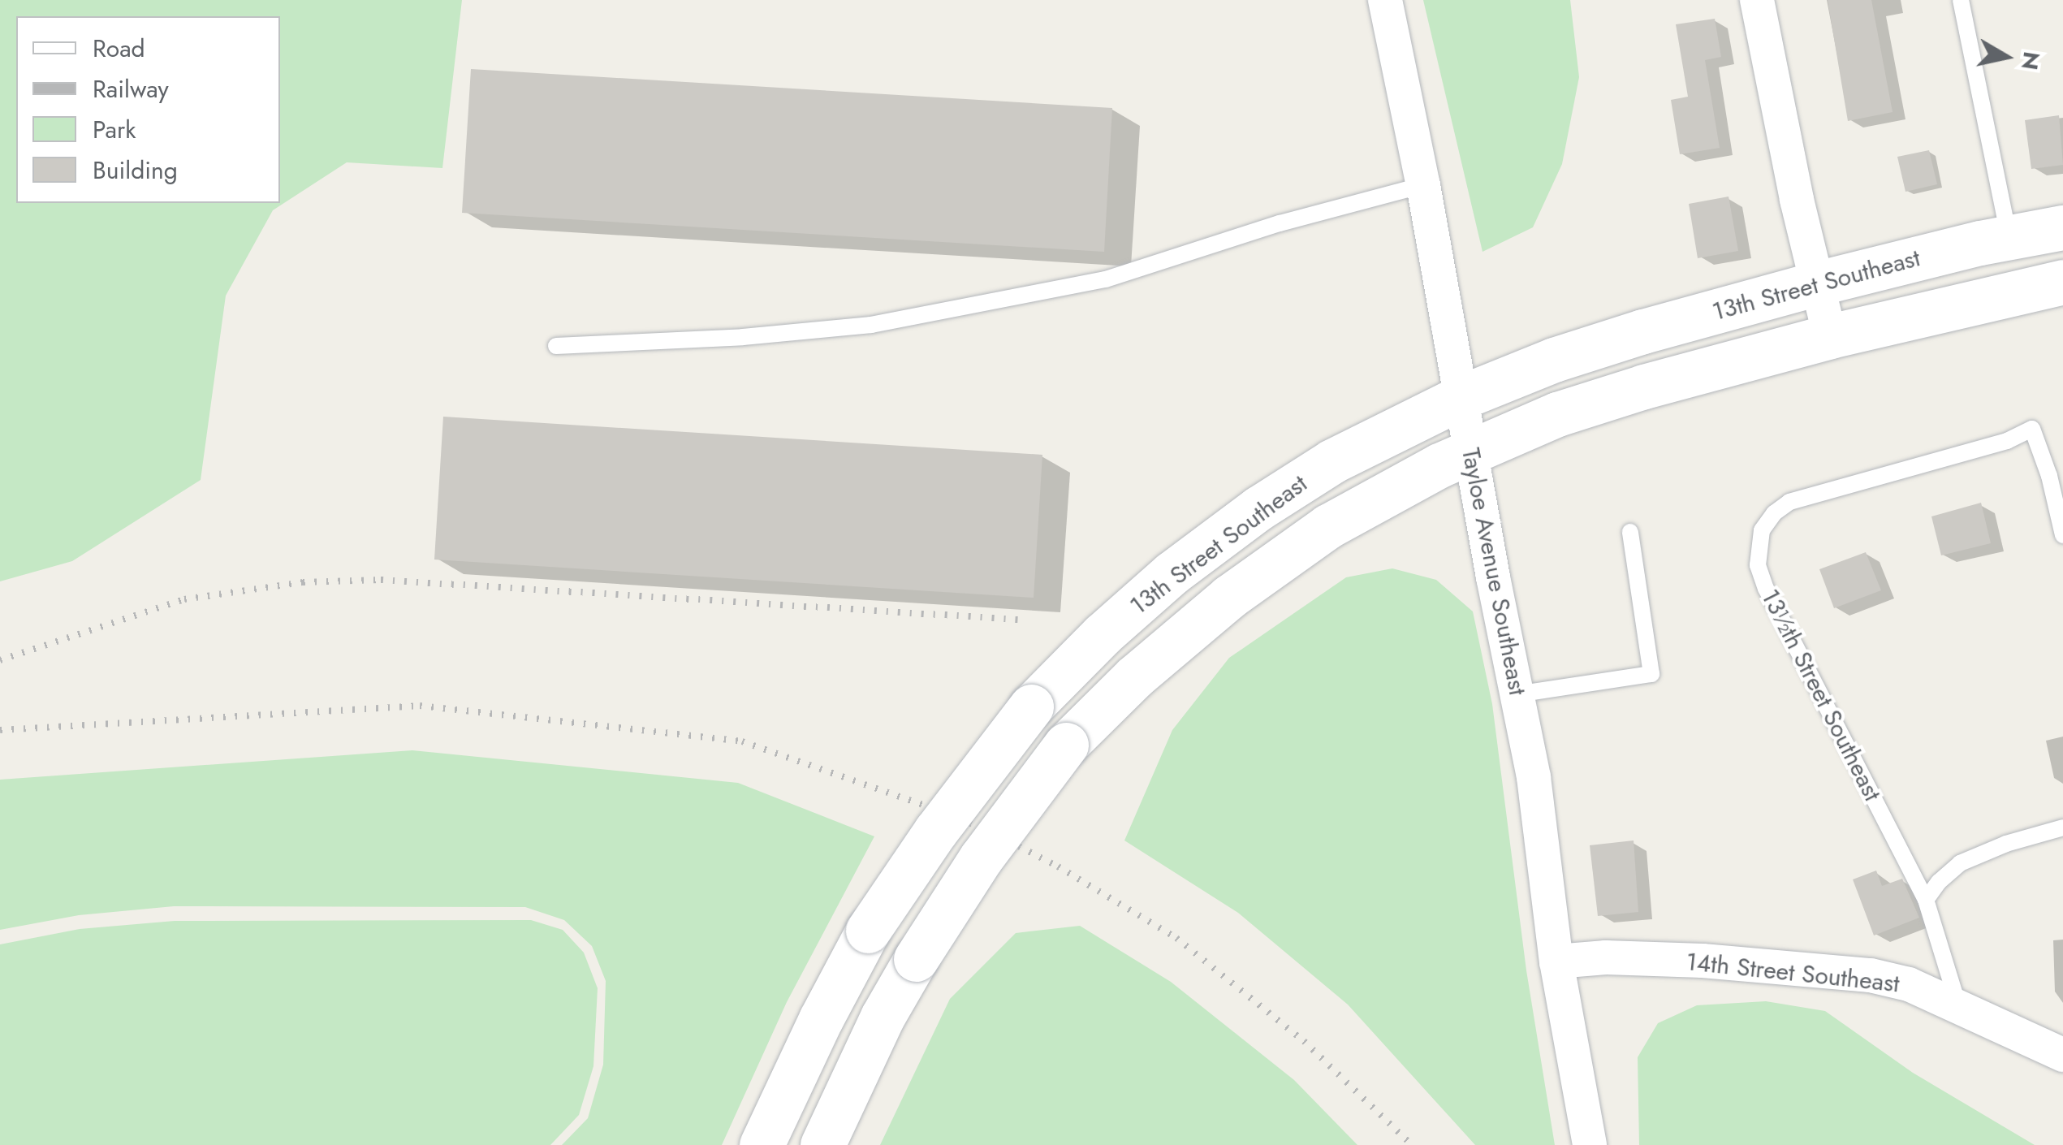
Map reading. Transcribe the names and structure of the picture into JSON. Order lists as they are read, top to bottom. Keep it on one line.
{"streets":{"main road":["13th Street Southeast"],"street":["Tayloe Avenue Southeast","14th Street Southeast"],"lane":["13½th Street Southeast"]},"crossings":[["13th Street Southeast","Tayloe Avenue Southeast"],["Tayloe Avenue Southeast","14th Street Southeast"],["13½th Street Southeast","14th Street Southeast"]],"legend":["Road","Railway","Park","Building"],"north":"right"}
